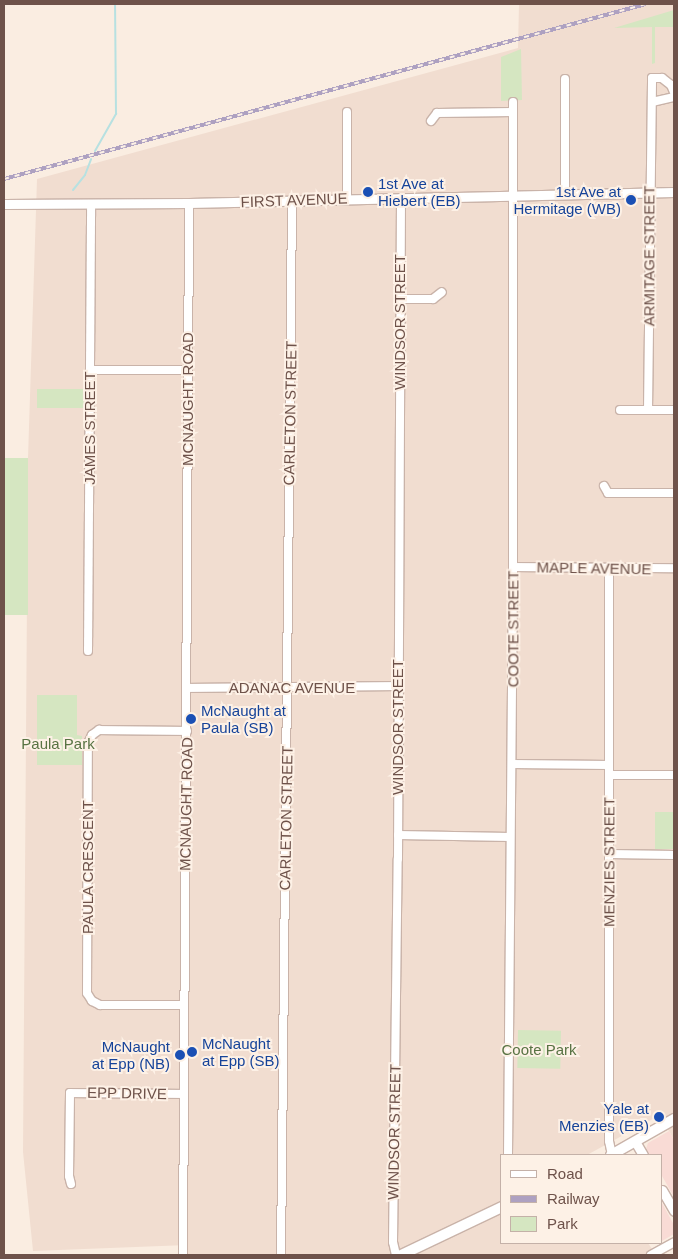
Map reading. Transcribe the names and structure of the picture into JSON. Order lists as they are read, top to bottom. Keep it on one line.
{"streets":{"street":["FIRST AVENUE","ARMITAGE STREET","WINDSOR STREET","MCNAUGHT ROAD","CARLETON STREET","JAMES STREET","MAPLE AVENUE","COOTE STREET","ADANAC AVENUE","MENZIES STREET","PAULA CRESCENT","EPP DRIVE"]},"crossings":[["FIRST AVENUE","ARMITAGE STREET"],["FIRST AVENUE","WINDSOR STREET"],["FIRST AVENUE","MCNAUGHT ROAD"],["FIRST AVENUE","CARLETON STREET"],["FIRST AVENUE","JAMES STREET"],["FIRST AVENUE","COOTE STREET"],["WINDSOR STREET","ADANAC AVENUE"],["MCNAUGHT ROAD","ADANAC AVENUE"],["MCNAUGHT ROAD","PAULA CRESCENT"],["MCNAUGHT ROAD","EPP DRIVE"],["CARLETON STREET","ADANAC AVENUE"],["MAPLE AVENUE","COOTE STREET"],["MAPLE AVENUE","MENZIES STREET"]],"parks":["Paula Park","Coote Park"],"places":["1st Ave at Hiebert (EB)","1st Ave at Hermitage (WB)","McNaught at Paula (SB)","McNaught at Epp (SB)","McNaught at Epp (NB)","Yale at Menzies (EB)"],"legend":["Road","Railway","Park"]}
